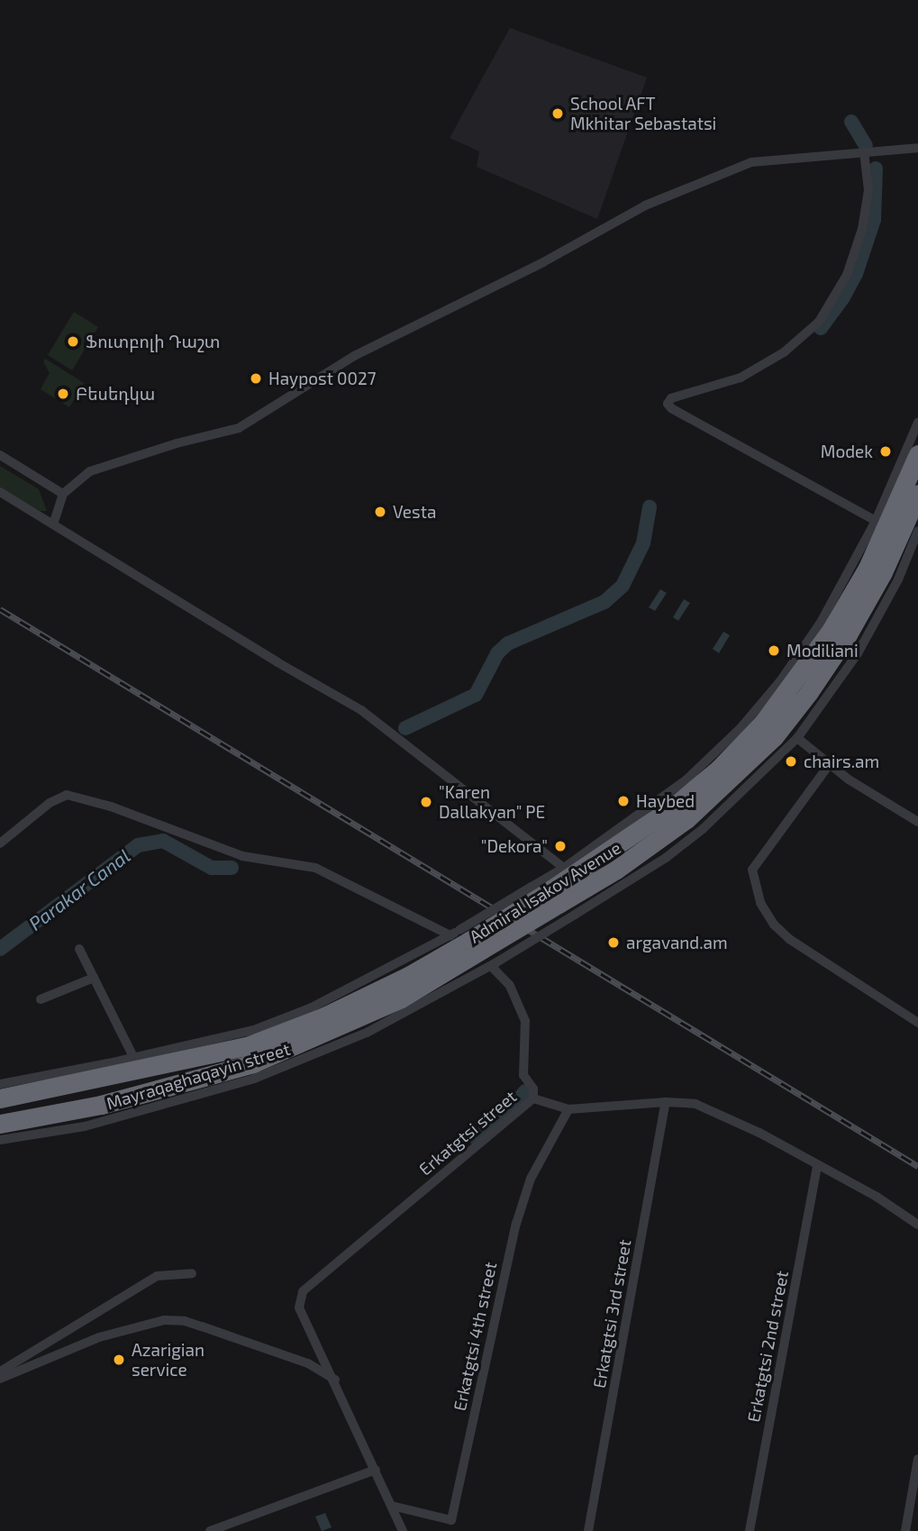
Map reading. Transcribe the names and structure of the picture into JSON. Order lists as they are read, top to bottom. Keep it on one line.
{"streets":{"highway":["Admiral Isakov Avenue"],"street":["Mayraqaghaqayin street","Erkatgtsi street","Erkatgtsi 3rd street","Erkatgtsi 4th street","Erkatgtsi 2nd street"]},"crossings":[["Admiral Isakov Avenue","Mayraqaghaqayin street"],["Erkatgtsi street","Erkatgtsi 3rd street"],["Erkatgtsi street","Erkatgtsi 4th street"],["Erkatgtsi street","Erkatgtsi 2nd street"]],"water":["Parakar Canal"],"places":["School AFT Mkhitar Sebastatsi","Ֆուտբոլի Դաշտ","Haypost 0027","Բեսեդկա","Modek","Vesta","Modiliani","chairs.am","Haybed","\"Karen Dallakyan\" PE","\"Dekora\"","argavand.am","Azarigian service"]}
